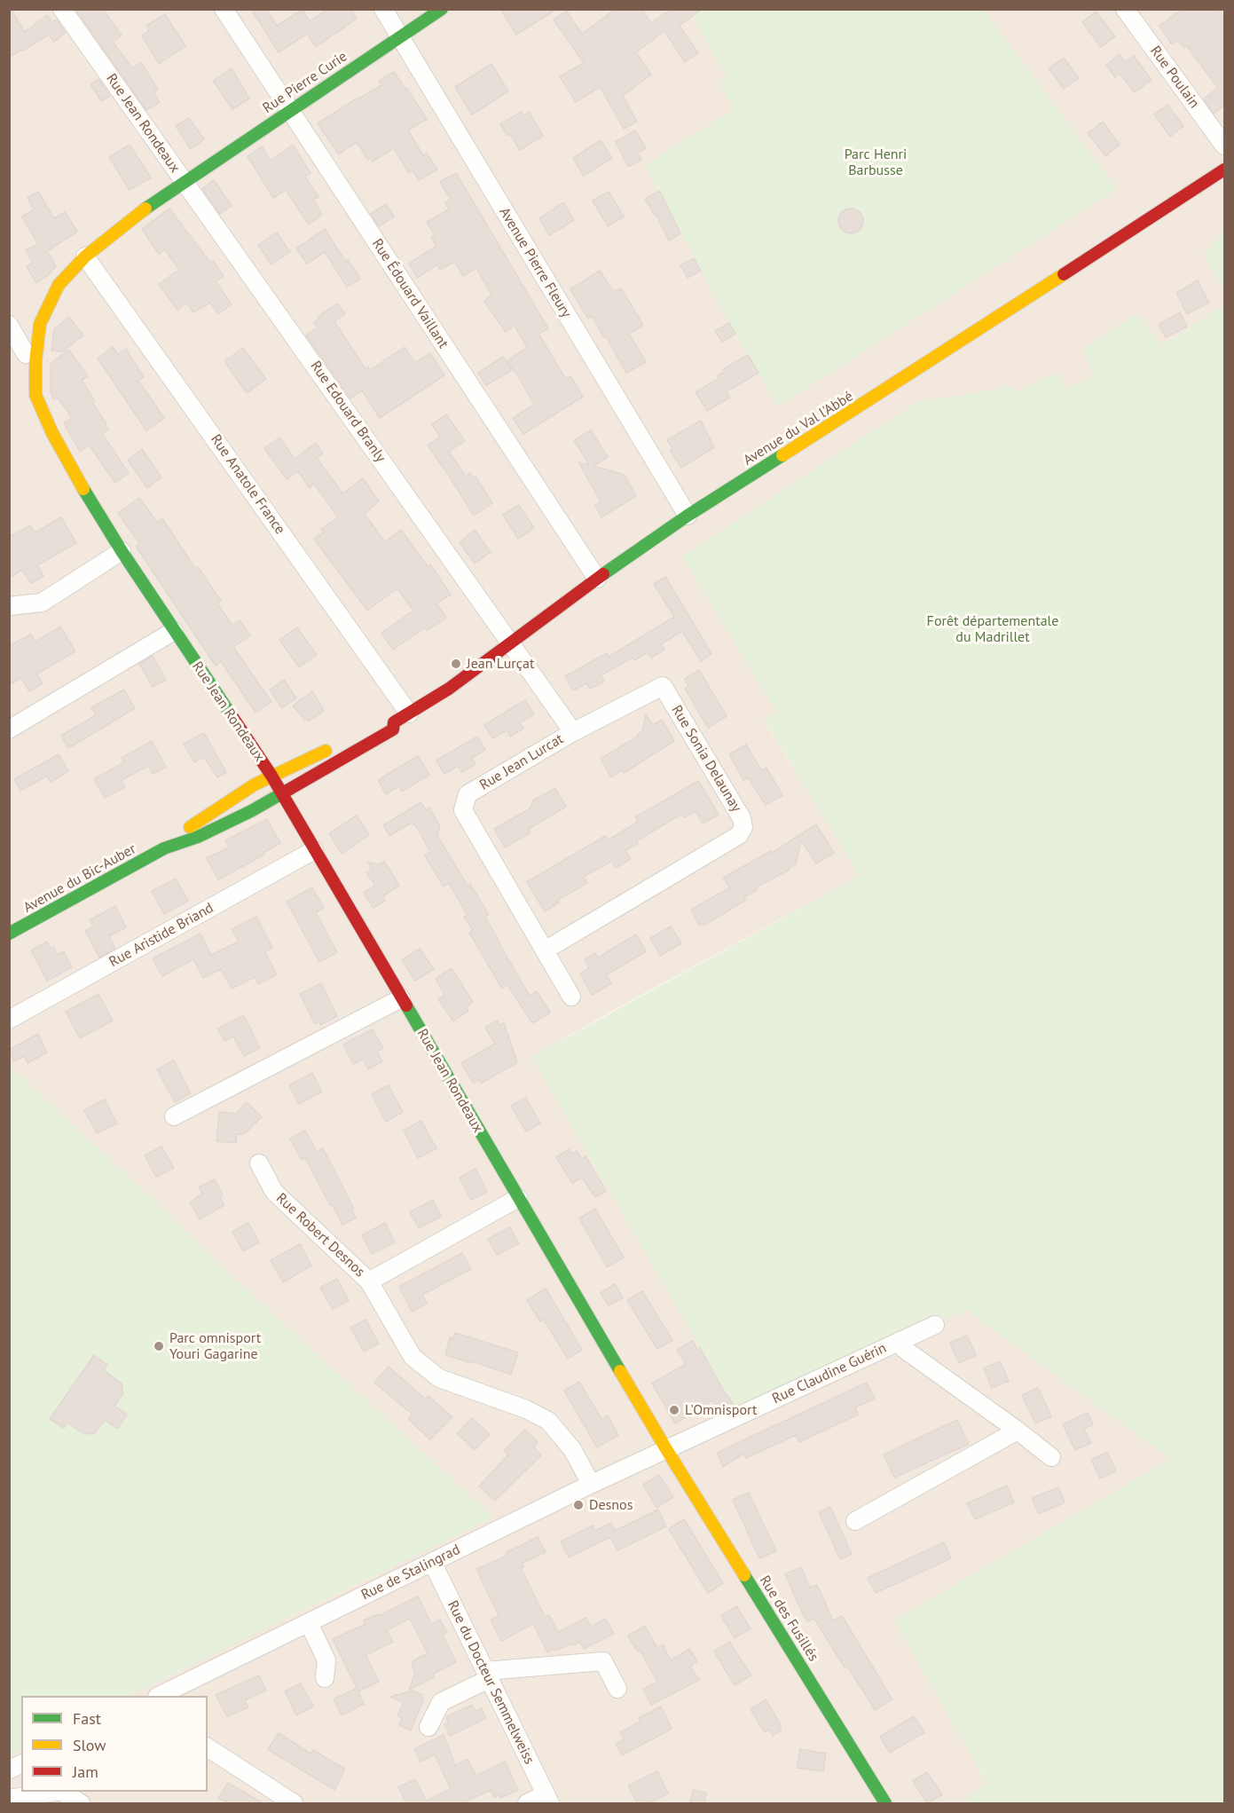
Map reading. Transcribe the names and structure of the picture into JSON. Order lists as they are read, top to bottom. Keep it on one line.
{"streets":{"street":["Rue Poulain","Rue Pierre Curie","Rue Jean Rondeaux","Avenue Pierre Fleury","Rue Édouard Vaillant","Rue Edouard Branly","Avenue du Val l'Abbé","Rue Anatole France","Rue Sonia Delaunay","Rue Jean Lurcat","Avenue du Bic-Auber","Rue Aristide Briand","Rue Robert Desnos","Rue Claudine Guérin","Rue de Stalingrad","Rue des Fusillés","Rue du Docteur Semmelweiss"]},"crossings":[["Rue Pierre Curie","Rue Jean Rondeaux"],["Rue Pierre Curie","Avenue Pierre Fleury"],["Rue Pierre Curie","Rue Édouard Vaillant"],["Rue Pierre Curie","Rue Edouard Branly"],["Rue Jean Rondeaux","Rue Edouard Branly"],["Rue Jean Rondeaux","Avenue du Val l'Abbé"],["Rue Jean Rondeaux","Rue Anatole France"],["Rue Jean Rondeaux","Avenue du Bic-Auber"],["Rue Jean Rondeaux","Rue Aristide Briand"],["Rue Jean Rondeaux","Rue Claudine Guérin"],["Rue Jean Rondeaux","Rue de Stalingrad"],["Rue Jean Rondeaux","Rue des Fusillés"],["Avenue Pierre Fleury","Avenue du Val l'Abbé"],["Rue Édouard Vaillant","Avenue du Val l'Abbé"],["Rue Edouard Branly","Avenue du Val l'Abbé"],["Rue Edouard Branly","Rue Jean Lurcat"],["Avenue du Val l'Abbé","Rue Anatole France"],["Avenue du Val l'Abbé","Rue Jean Lurcat"],["Avenue du Val l'Abbé","Avenue du Bic-Auber"],["Rue Sonia Delaunay","Rue Jean Lurcat"],["Rue Robert Desnos","Rue de Stalingrad"],["Rue Claudine Guérin","Rue de Stalingrad"],["Rue Claudine Guérin","Rue des Fusillés"],["Rue de Stalingrad","Rue des Fusillés"],["Rue de Stalingrad","Rue du Docteur Semmelweiss"]],"parks":["Parc Henri Barbusse","Forêt départementale du Madrillet"],"places":["Jean Lurçat","Parc omnisport Youri Gagarine","L'Omnisport","Desnos"],"legend":["Fast","Slow","Jam"]}
